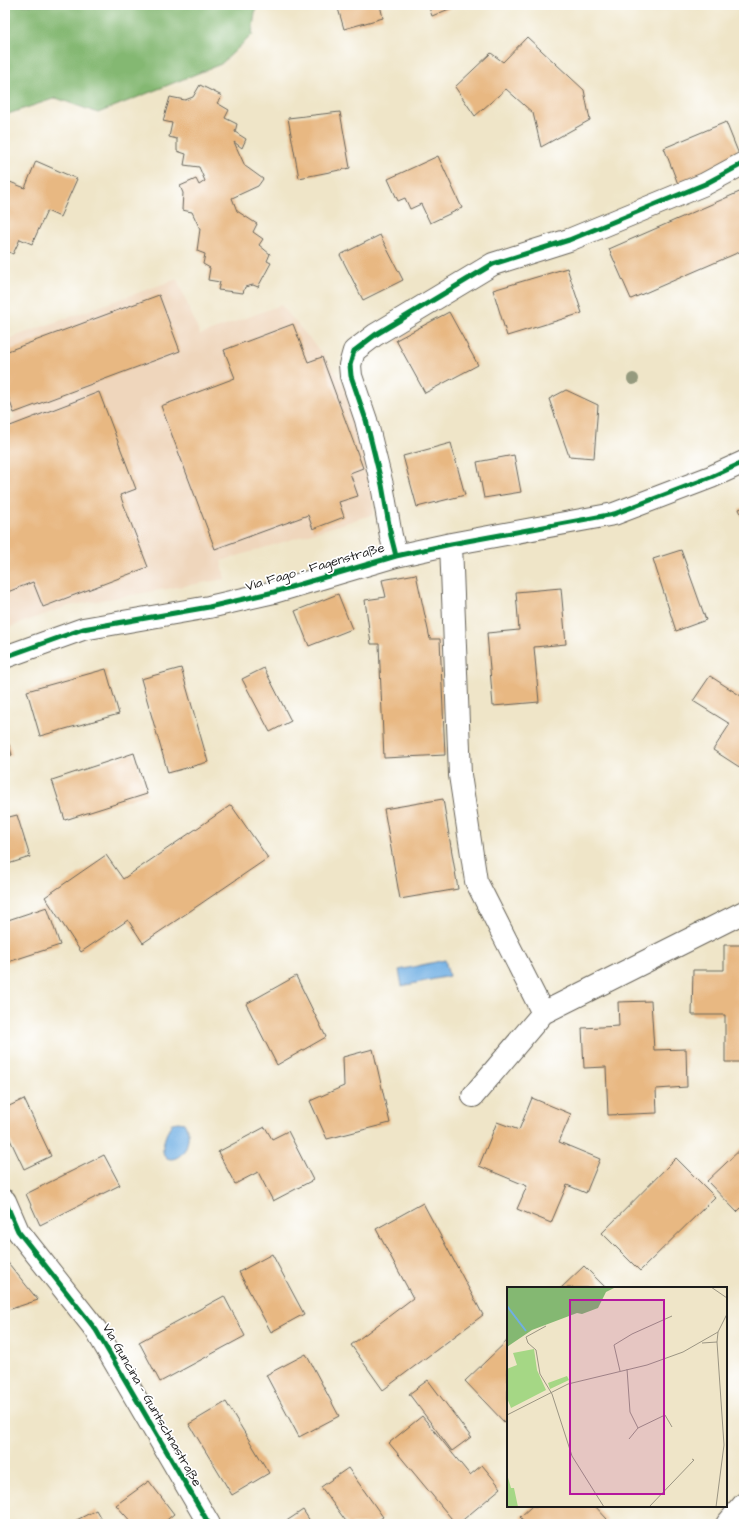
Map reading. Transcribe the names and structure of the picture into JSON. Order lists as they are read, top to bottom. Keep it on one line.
{"streets":{"street":["Via Fago - Fagenstraße","Via Guncina - Guntschnastraße"]}}
